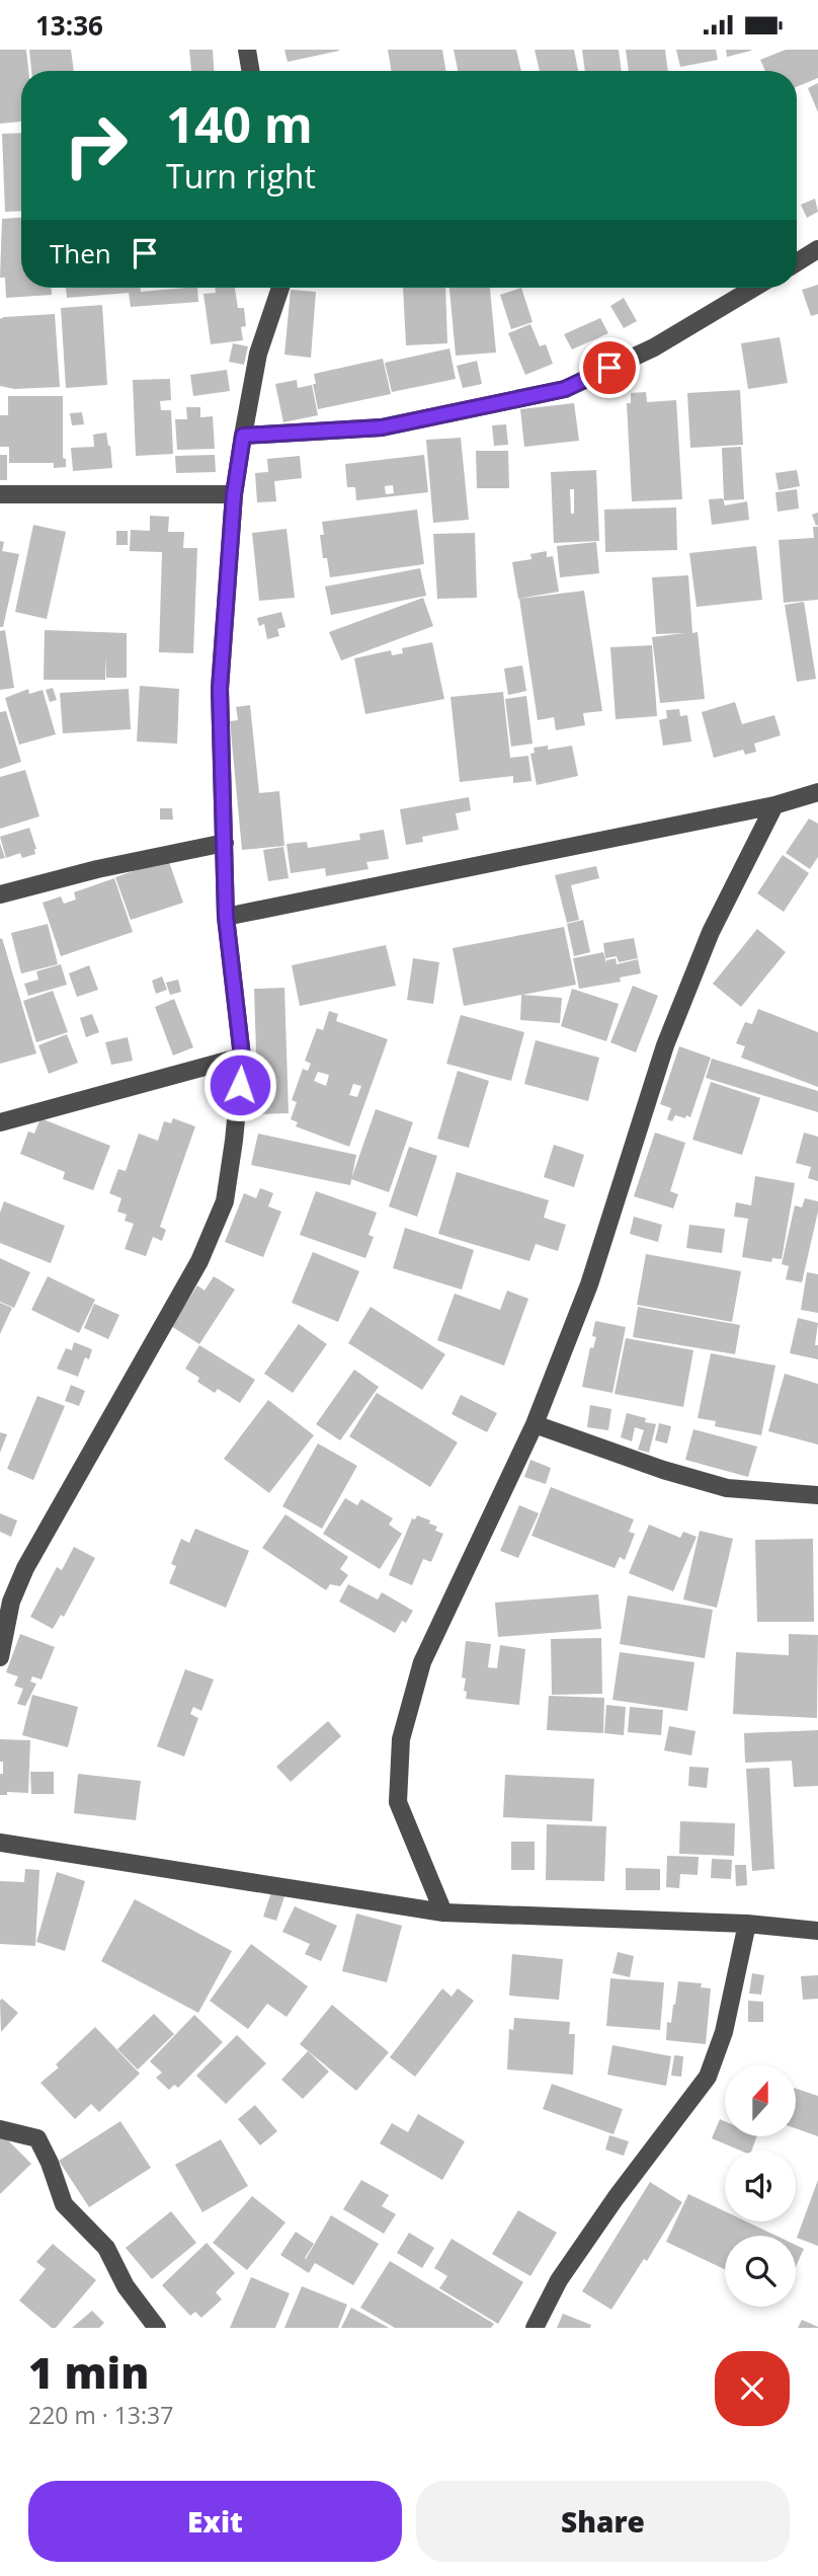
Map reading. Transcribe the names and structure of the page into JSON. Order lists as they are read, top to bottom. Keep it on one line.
{"north":"top","page":{"status":"13:36","turn":["140 m","Turn right"],"then":"Then","heading":["1 min","220 m · 13:37"],"buttons":["Exit","Share"]}}
